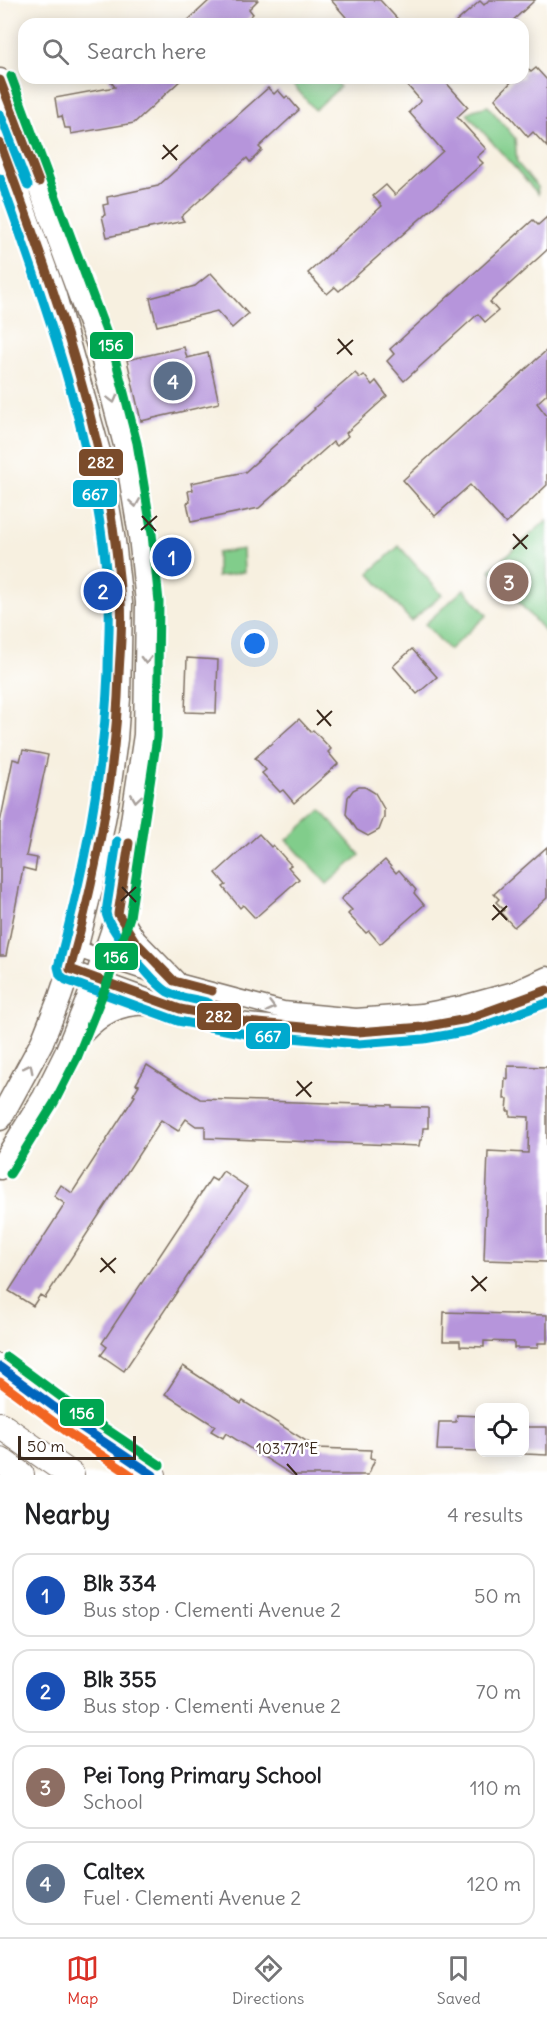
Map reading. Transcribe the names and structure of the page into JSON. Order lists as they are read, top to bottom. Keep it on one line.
{"lines":["transit line 156","transit line 282","transit line 667"],"scale_bar":"50 m","page":{"search":"Search here","pins":["4","1","3","2"],"scale":"50 m","heading":["Nearby","4 results"],"list":[{"mark":"1","name":"Blk 334","note":"Bus stop · Clementi Avenue 2","value":"50 m"},{"mark":"2","name":"Blk 355","note":"Bus stop · Clementi Avenue 2","value":"70 m"},{"mark":"3","name":"Pei Tong Primary School","note":"School","value":"110 m"},{"mark":"4","name":"Caltex","note":"Fuel · Clementi Avenue 2","value":"120 m"}],"nav":["Map","Directions","Saved"]},"coordinates":["103.771°E"]}
